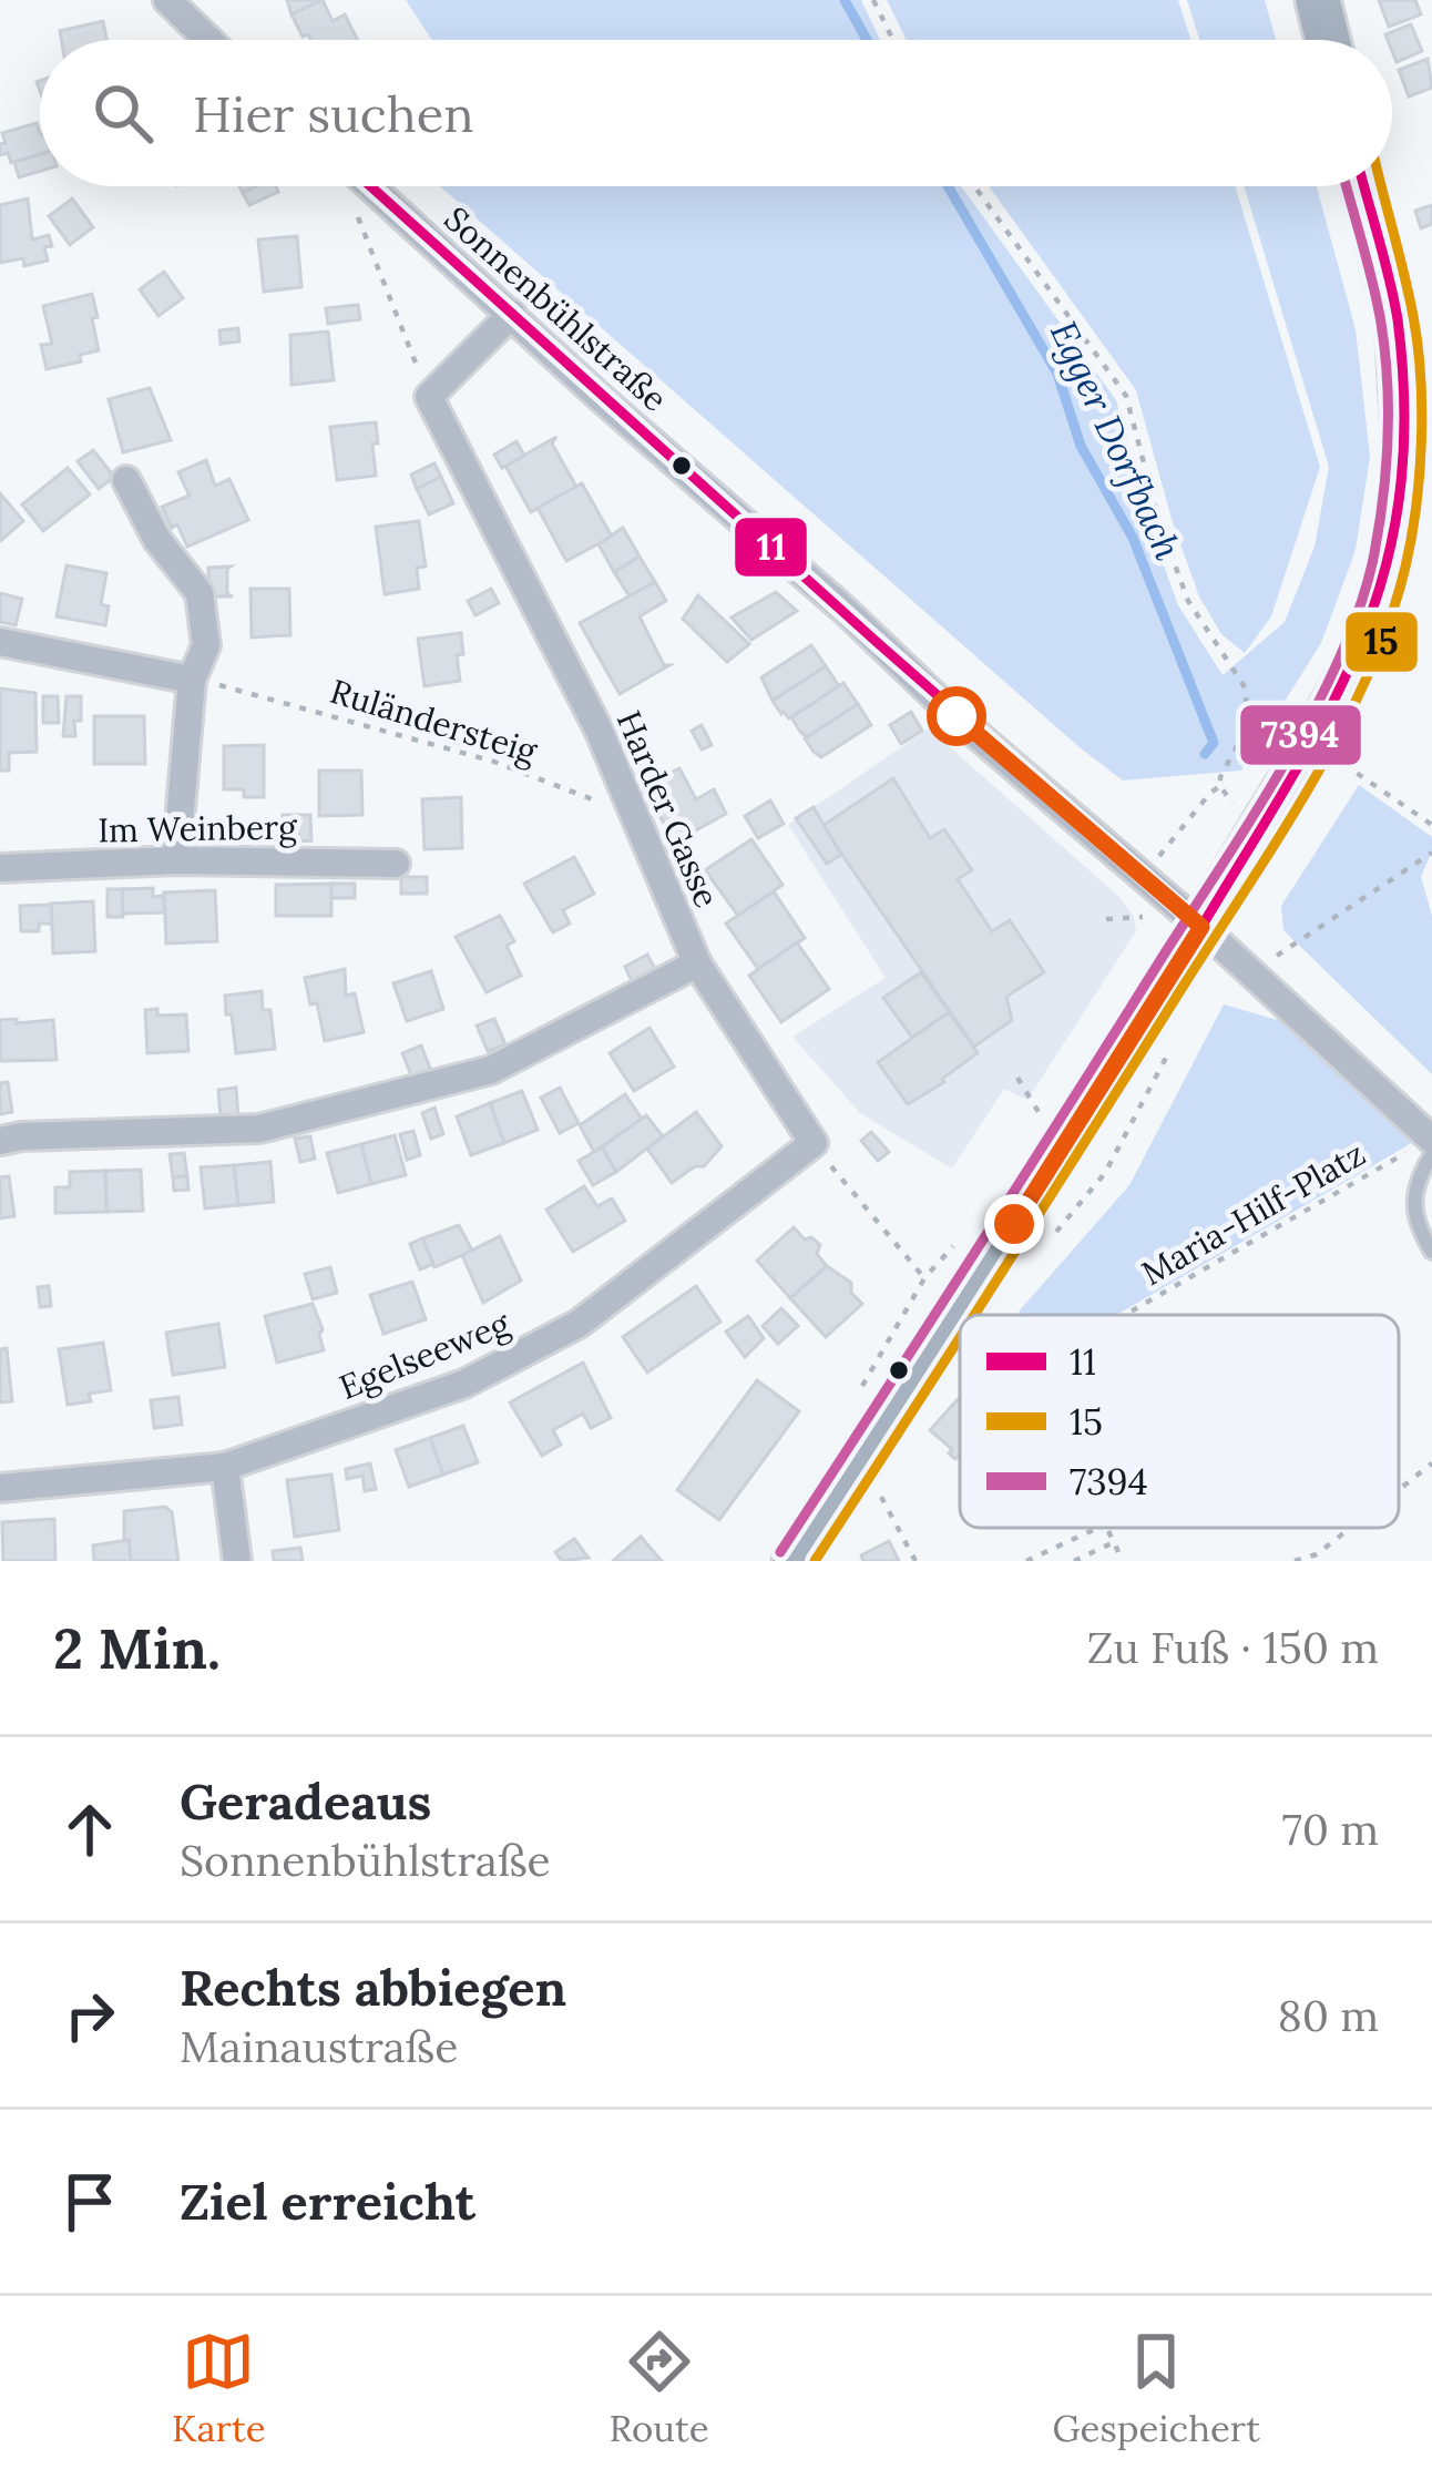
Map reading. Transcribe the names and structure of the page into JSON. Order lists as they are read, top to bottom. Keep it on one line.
{"streets":{"street":["Sonnenbühlstraße","Harder Gasse","Im Weinberg","Egelseeweg"],"path":["Ruländersteig","Maria-Hilf-Platz"]},"crossings":[["Sonnenbühlstraße","Maria-Hilf-Platz"],["Harder Gasse","Egelseeweg"]],"water":["Egger Dorfbach"],"lines":["transit line 11","transit line 15","transit line 7394"],"legend":["11","15","7394"],"page":{"search":"Hier suchen","heading":["2 Min.","Zu Fuß · 150 m"],"list":[["Geradeaus","Sonnenbühlstraße","70 m"],["Rechts abbiegen","Mainaustraße","80 m"],"Ziel erreicht"],"nav":["Karte","Route","Gespeichert"]}}
